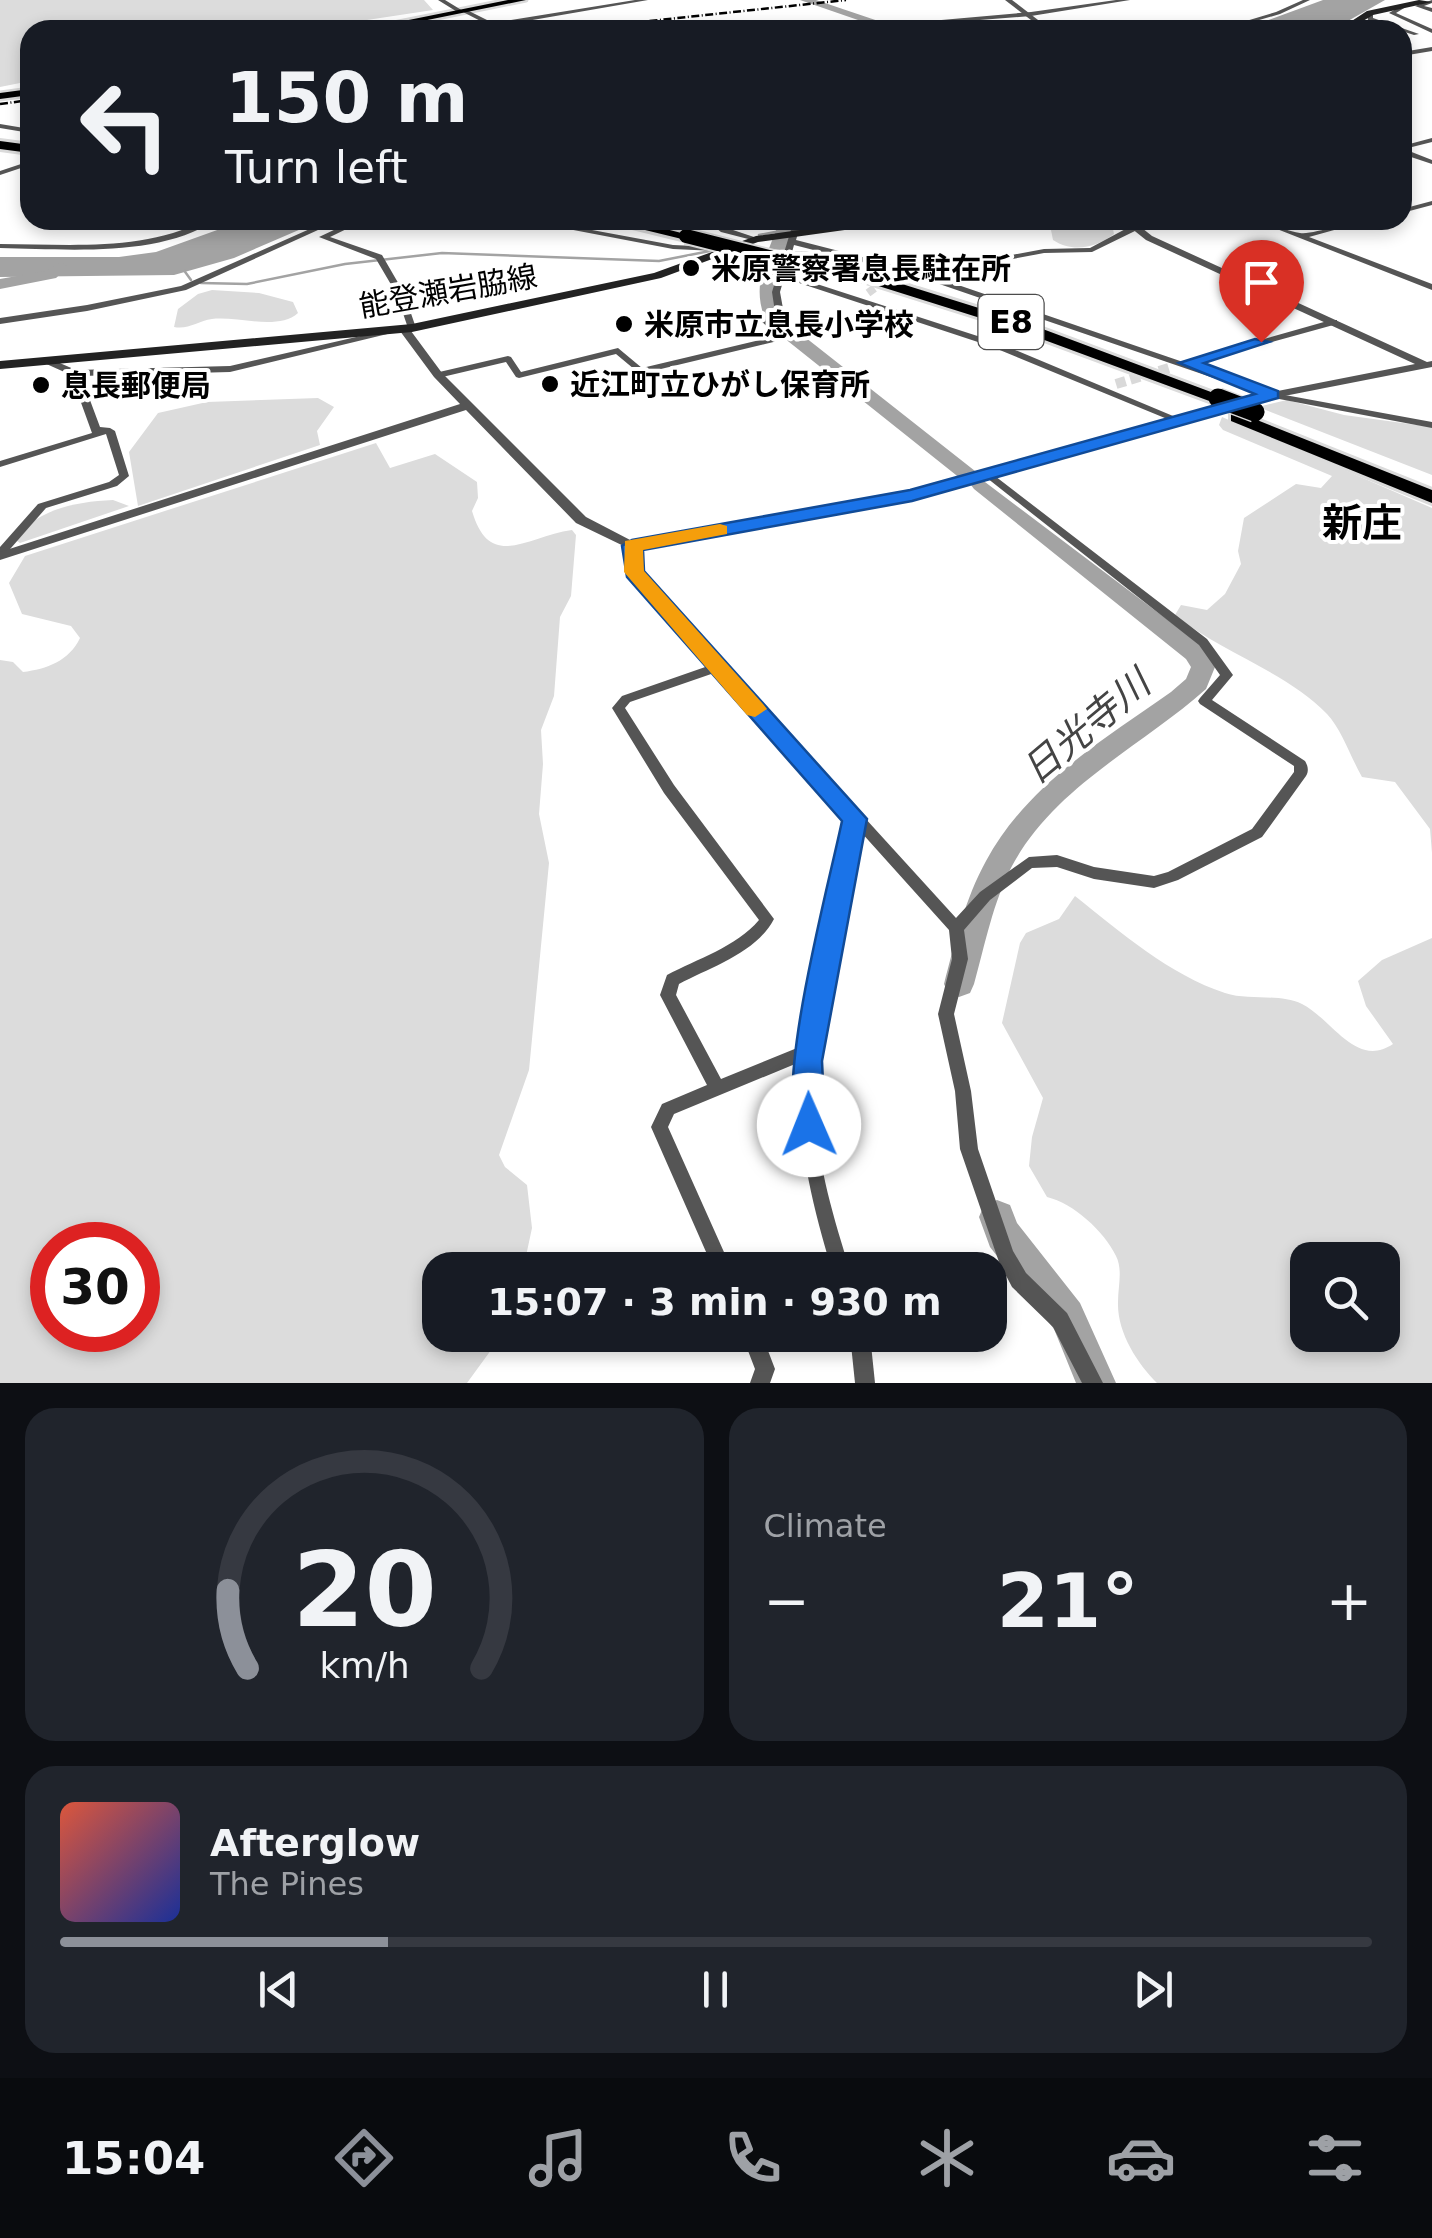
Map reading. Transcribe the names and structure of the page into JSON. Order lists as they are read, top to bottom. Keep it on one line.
{"streets":{"highway":["E8"],"main road":["能登瀬岩脇線"]},"crossings":[["能登瀬岩脇線","E8"]],"districts":["新庄"],"water":["日光寺川"],"places":["米原警察署息長駐在所","米原市立息長小学校","近江町立ひがし保育所","息長郵便局"],"page":{"turn":["150 m","Turn left"],"limit":"30","trip":"15:07 · 3 min · 930 m","tile":"Climate","heat":["−","21°","+"],"song":["Afterglow","The Pines"],"tabs":"15:04","gauge":["20","km/h"]}}
